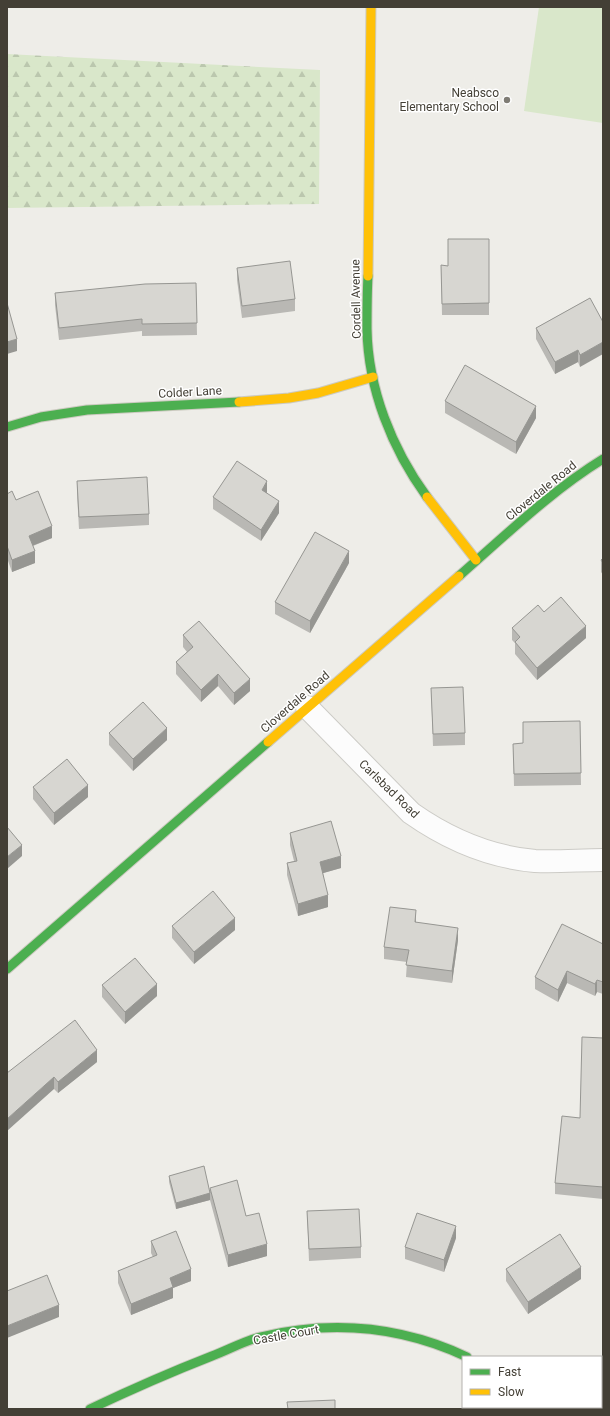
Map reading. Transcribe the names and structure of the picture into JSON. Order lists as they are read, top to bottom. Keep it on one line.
{"streets":{"street":["Cordell Avenue","Colder Lane","Cloverdale Road","Carlsbad Road","Castle Court"]},"crossings":[["Cordell Avenue","Colder Lane"],["Cordell Avenue","Cloverdale Road"],["Cloverdale Road","Carlsbad Road"]],"places":["Neabsco Elementary School"],"legend":["Fast","Slow"]}
